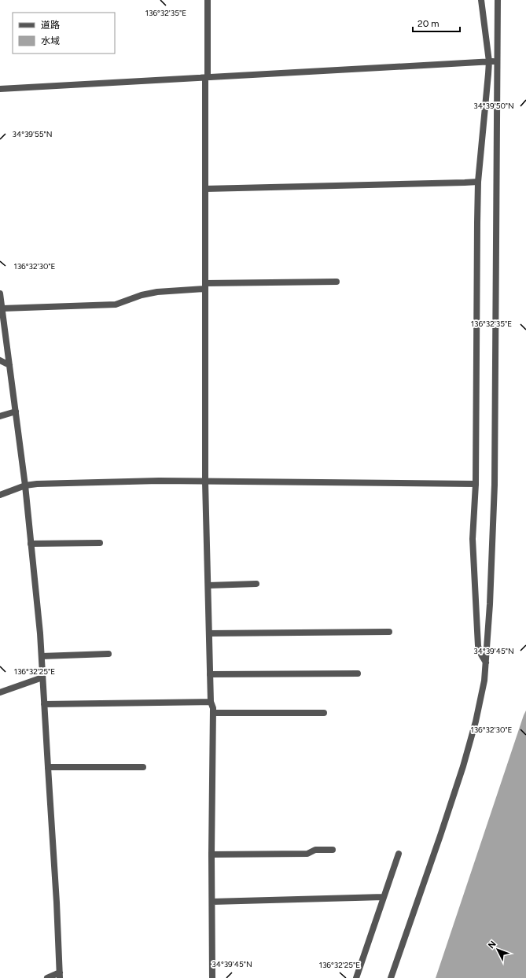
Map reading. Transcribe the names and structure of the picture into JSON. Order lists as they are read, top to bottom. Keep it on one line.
{"legend":["道路","水域"],"scale_bar":"20 m","north":"top left","coordinates":["136°32'35\"E","34°39'50\"N","34°39'55\"N","136°32'30\"E","34°39'45\"N","136°32'25\"E"]}
